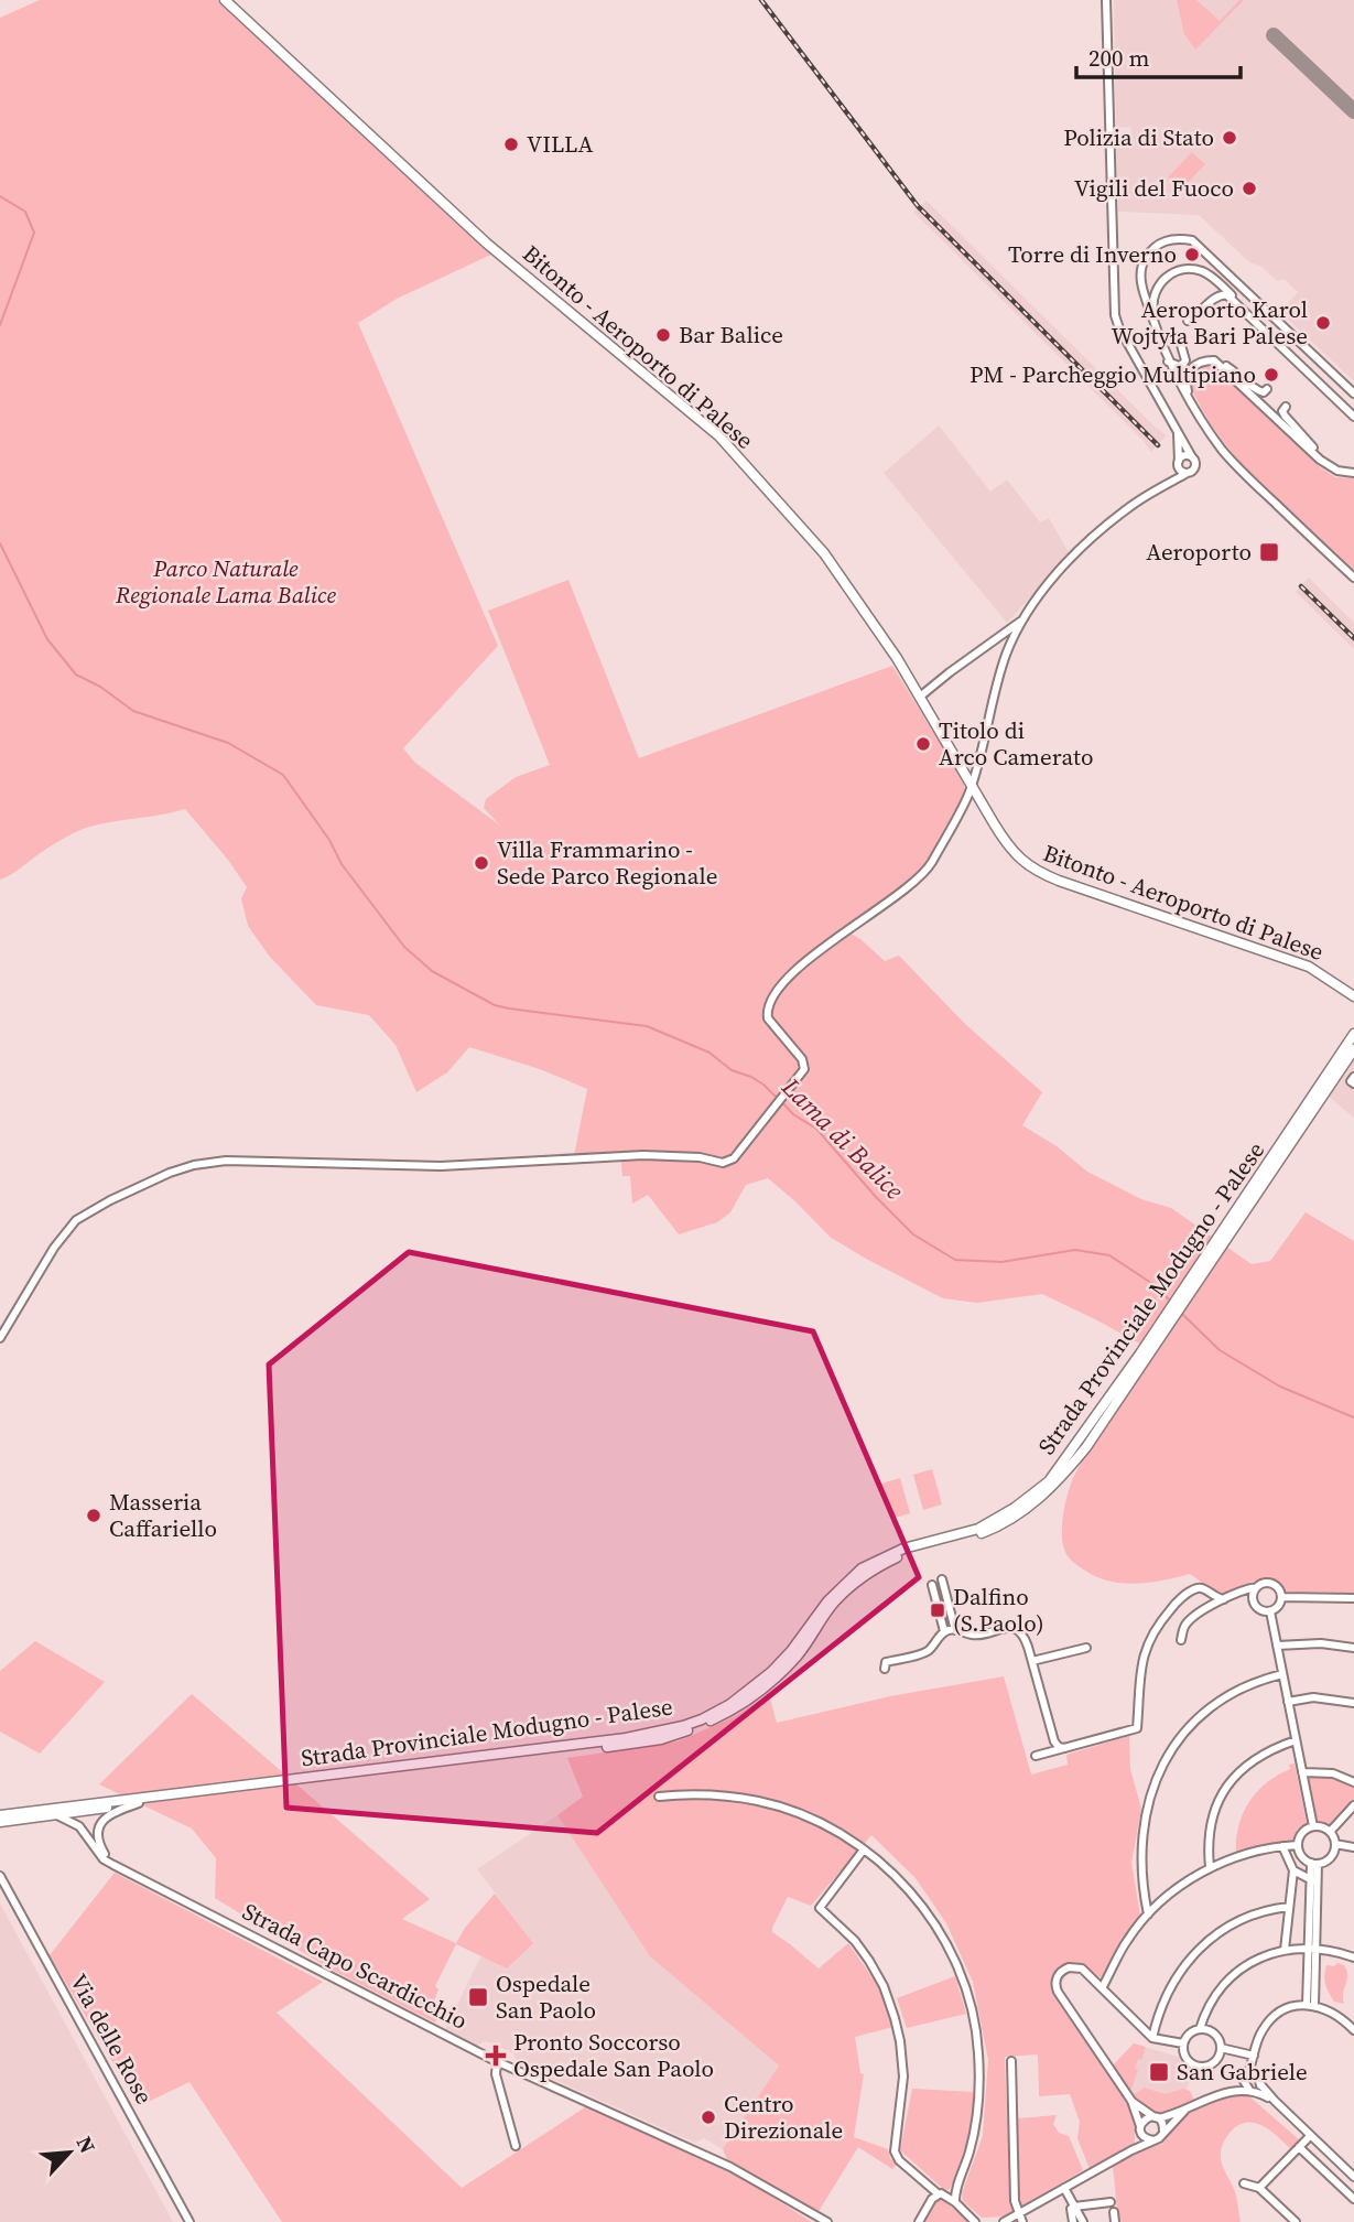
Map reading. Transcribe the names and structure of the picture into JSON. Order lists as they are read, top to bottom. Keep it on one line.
{"streets":{"main road":["Bitonto - Aeroporto di Palese","Strada Provinciale Modugno - Palese"],"street":["Strada Capo Scardicchio","Via delle Rose"]},"crossings":[["Strada Provinciale Modugno - Palese","Strada Capo Scardicchio"]],"water":["Lama di Balice"],"parks":["Parco Naturale Regionale Lama Balice"],"places":{"other":["Polizia di Stato","VILLA","Vigili del Fuoco","Torre di Inverno","Aeroporto Karol Wojtyła Bari Palese","Bar Balice","PM - Parcheggio Multipiano","Titolo di Arco Camerato","Villa Frammarino - Sede Parco Regionale","Masseria Caffariello","Centro Direzionale"],"transit":["Aeroporto","Dalfino (S.Paolo)","Ospedale San Paolo","San Gabriele"],"health":["Pronto Soccorso Ospedale San Paolo"]},"scale_bar":"200 m","north":"top right"}
